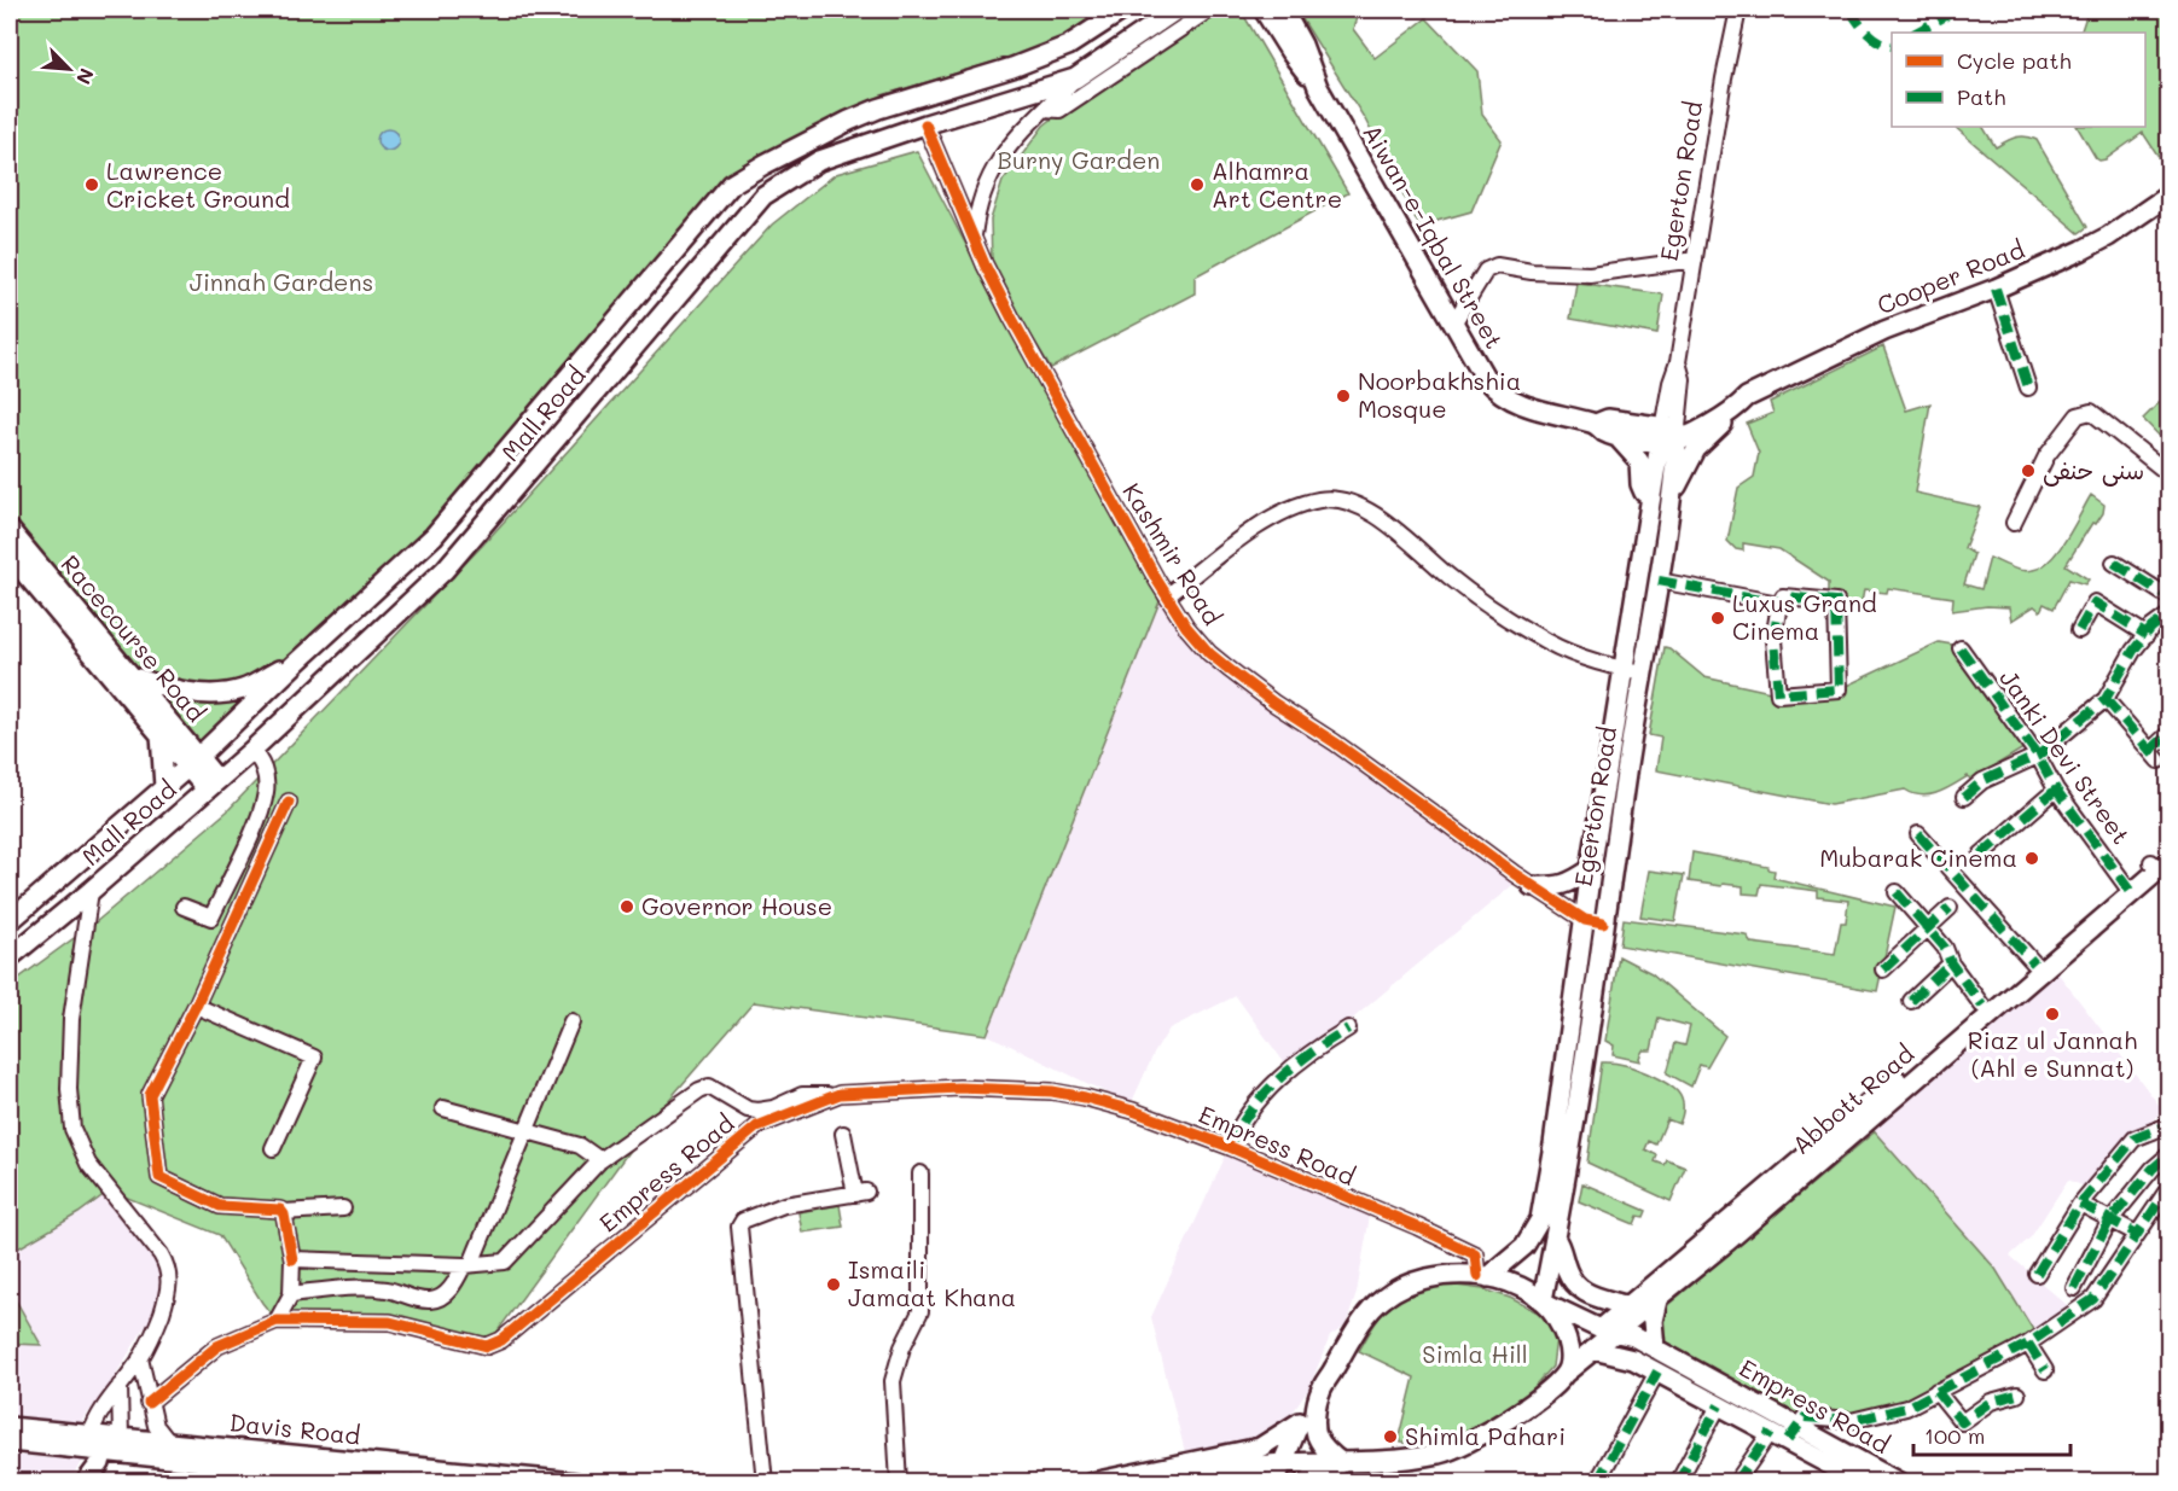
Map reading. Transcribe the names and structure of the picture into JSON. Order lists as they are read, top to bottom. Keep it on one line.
{"streets":{"main road":["Egerton Road","Aiwan-e-Iqbal Street","Cooper Road","Mall Road","Racecourse Road","Abbott Road","Empress Road","Davis Road"],"street":["Kashmir Road","Janki Devi Street"]},"crossings":[["Egerton Road","Aiwan-e-Iqbal Street"],["Egerton Road","Cooper Road"],["Egerton Road","Kashmir Road"],["Egerton Road","Abbott Road"],["Egerton Road","Empress Road"],["Aiwan-e-Iqbal Street","Cooper Road"],["Mall Road","Kashmir Road"],["Mall Road","Racecourse Road"],["Janki Devi Street","Abbott Road"],["Abbott Road","Empress Road"]],"parks":["Burny Garden","Jinnah Gardens","Simla Hill"],"places":["Lawrence Cricket Ground","Alhamra Art Centre","Noorbakhshia Mosque","سنی حنفی","Luxus Grand Cinema","Mubarak Cinema","Governor House","Riaz ul Jannah (Ahl e Sunnat)","Ismaili Jamaat Khana","Shimla Pahari"],"legend":["Cycle path","Path"],"scale_bar":"100 m","north":"bottom right"}
